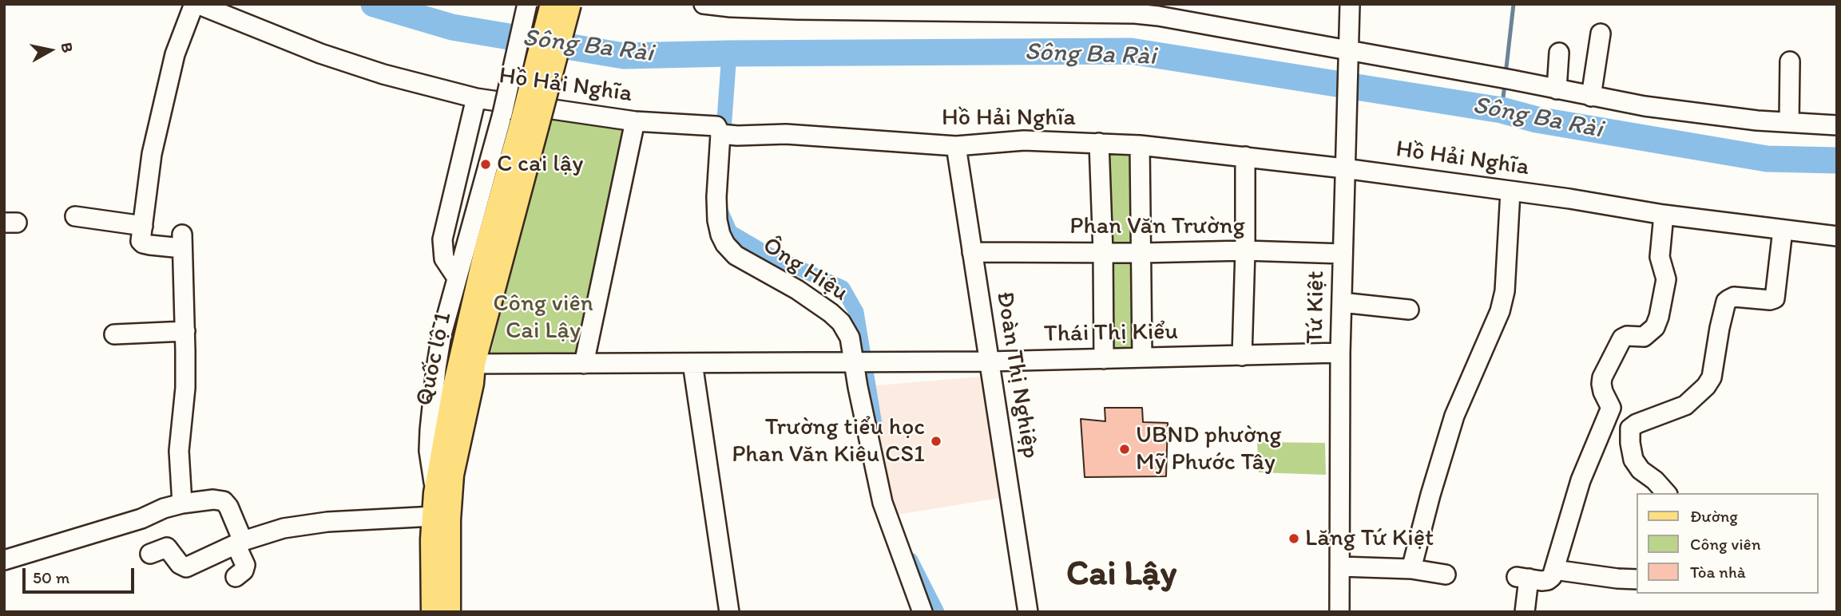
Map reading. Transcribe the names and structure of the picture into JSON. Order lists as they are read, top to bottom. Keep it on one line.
{"streets":{"main road":["Quốc lộ 1"],"street":["Hồ Hải Nghĩa","Phan Văn Trường","Ông Hiệu","Tứ Kiệt","Thái Thị Kiểu","Đoàn Thị Nghiệp"]},"crossings":[["Hồ Hải Nghĩa","Ông Hiệu"],["Hồ Hải Nghĩa","Tứ Kiệt"],["Hồ Hải Nghĩa","Đoàn Thị Nghiệp"],["Phan Văn Trường","Tứ Kiệt"],["Phan Văn Trường","Đoàn Thị Nghiệp"],["Ông Hiệu","Thái Thị Kiểu"],["Tứ Kiệt","Thái Thị Kiểu"],["Thái Thị Kiểu","Đoàn Thị Nghiệp"]],"districts":["Cai Lậy"],"water":["Sông Ba Rài"],"parks":["Công viên Cai Lậy"],"places":["C cai lậy","Trường tiểu học Phan Văn Kiêu CS1","UBND phường Mỹ Phước Tây","Lăng Tứ Kiệt"],"legend":["Đường","Công viên","Tòa nhà"],"scale_bar":"50 m","north":"right"}
